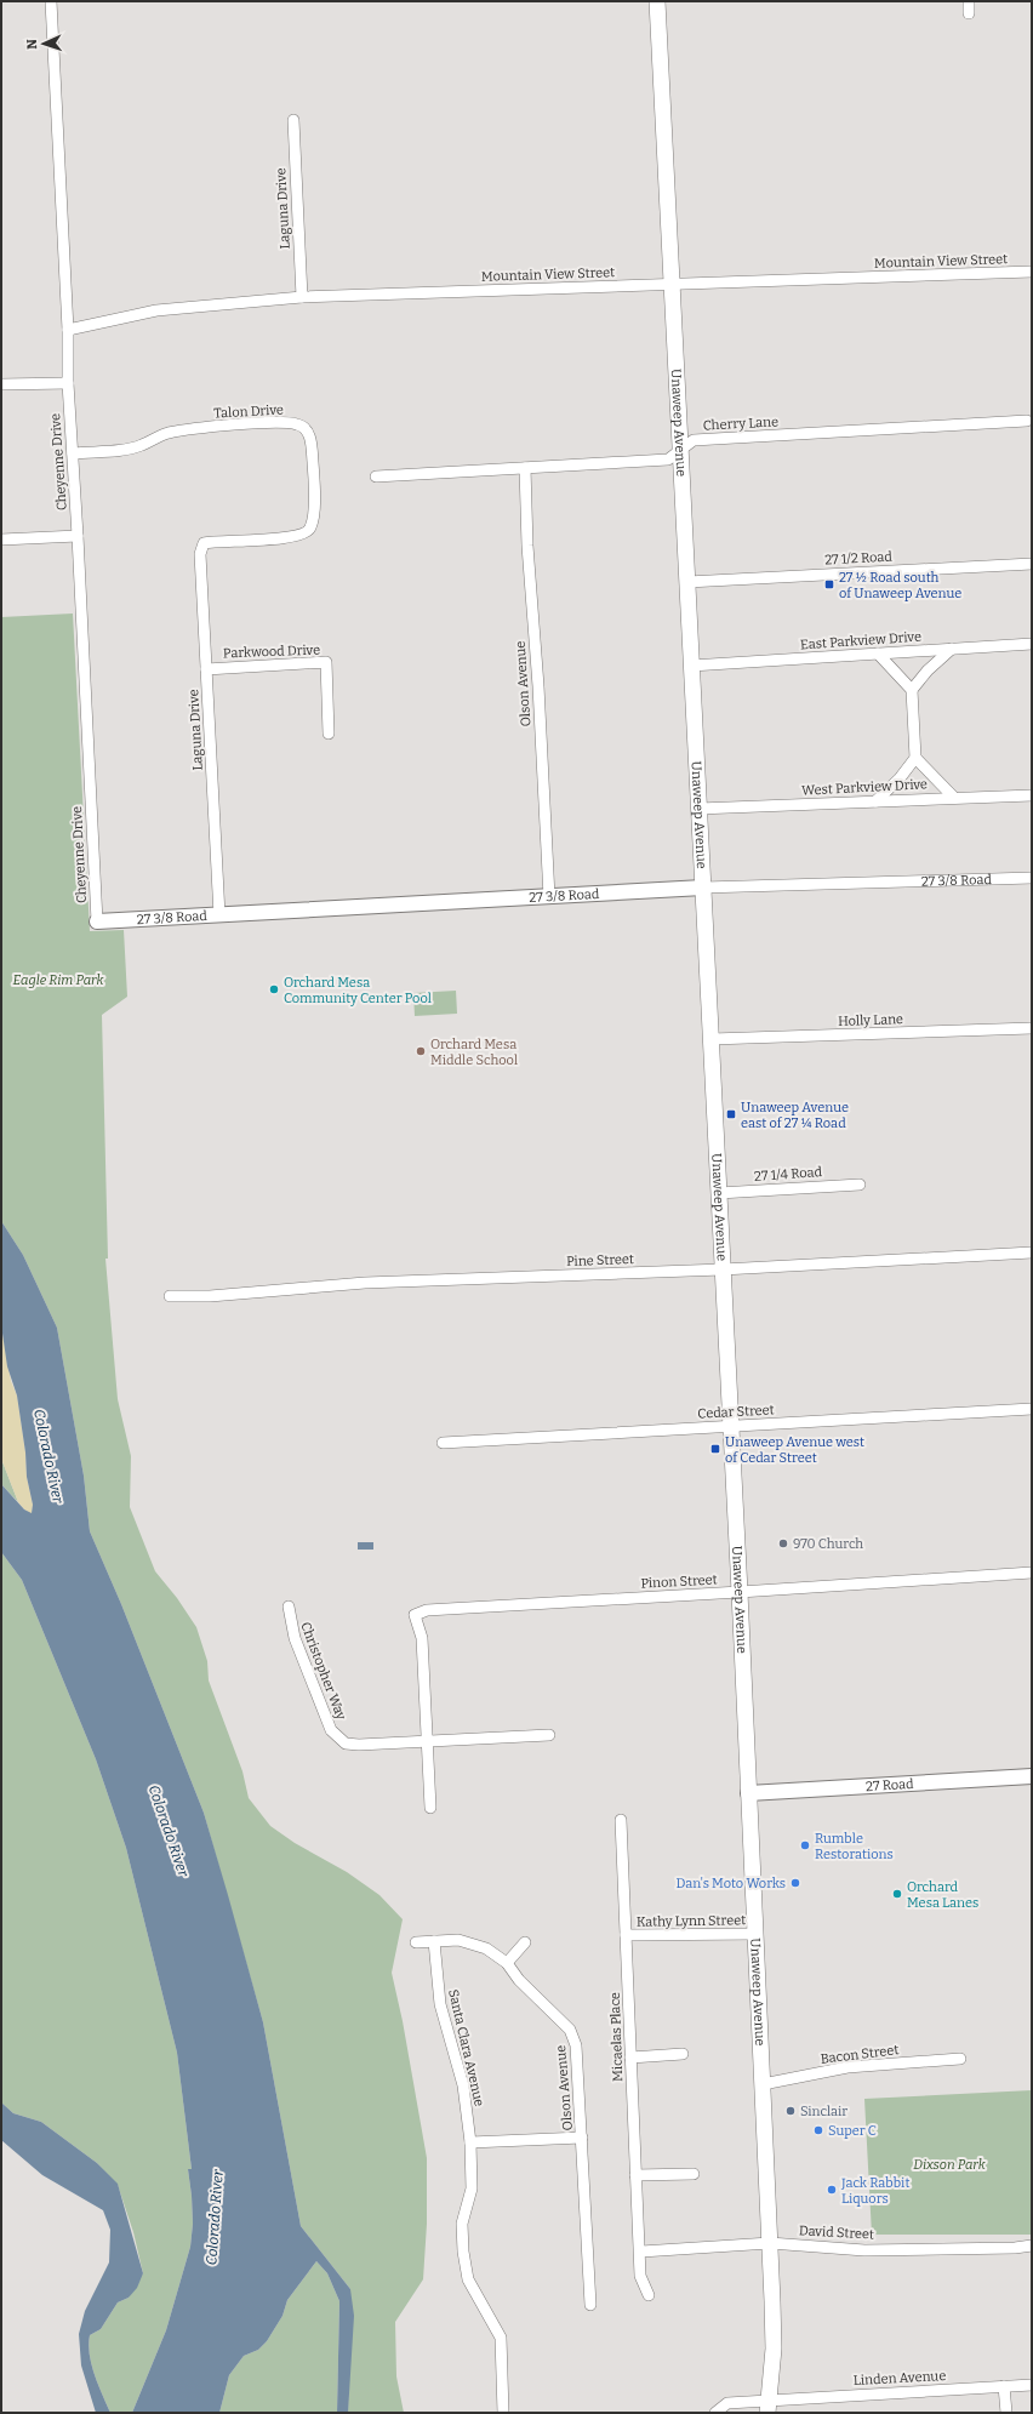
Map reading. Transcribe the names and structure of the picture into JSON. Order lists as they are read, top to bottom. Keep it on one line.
{"streets":{"main road":["Unaweep Avenue"],"street":["Laguna Drive","Mountain View Street","Talon Drive","Cherry Lane","Cheyenne Drive","27 1/2 Road","East Parkview Drive","Parkwood Drive","Olson Avenue","West Parkview Drive","27 3/8 Road","Holly Lane","27 1/4 Road","Pine Street","Cedar Street","Pinon Street","Christopher Way","27 Road","Kathy Lynn Street","Micaelas Place","Santa Clara Avenue","Bacon Street","David Street","Linden Avenue"]},"crossings":[["Laguna Drive","Mountain View Street"],["Laguna Drive","Talon Drive"],["Laguna Drive","Parkwood Drive"],["Laguna Drive","27 3/8 Road"],["Mountain View Street","Unaweep Avenue"],["Mountain View Street","Cheyenne Drive"],["Talon Drive","Cheyenne Drive"],["Unaweep Avenue","Cherry Lane"],["Unaweep Avenue","27 1/2 Road"],["Unaweep Avenue","East Parkview Drive"],["Unaweep Avenue","West Parkview Drive"],["Unaweep Avenue","27 3/8 Road"],["Unaweep Avenue","Holly Lane"],["Unaweep Avenue","27 1/4 Road"],["Unaweep Avenue","Pine Street"],["Unaweep Avenue","Cedar Street"],["Unaweep Avenue","Pinon Street"],["Unaweep Avenue","27 Road"],["Unaweep Avenue","Kathy Lynn Street"],["Unaweep Avenue","Bacon Street"],["Unaweep Avenue","David Street"],["Unaweep Avenue","Linden Avenue"],["Cherry Lane","Olson Avenue"],["Cheyenne Drive","27 3/8 Road"],["Olson Avenue","27 3/8 Road"],["Olson Avenue","Santa Clara Avenue"],["Pinon Street","Christopher Way"],["Kathy Lynn Street","Micaelas Place"],["Micaelas Place","David Street"]],"water":["Colorado River"],"parks":["Eagle Rim Park","Dixson Park"],"places":{"transit":["27 ½ Road south of Unaweep Avenue","Unaweep Avenue east of 27 ¼ Road","Unaweep Avenue west of Cedar Street"],"other":["Orchard Mesa Community Center Pool","Orchard Mesa Middle School","970 Church","Rumble Restorations","Dan's Moto Works","Orchard Mesa Lanes","Sinclair","Super C","Jack Rabbit Liquors"]},"north":"left"}
